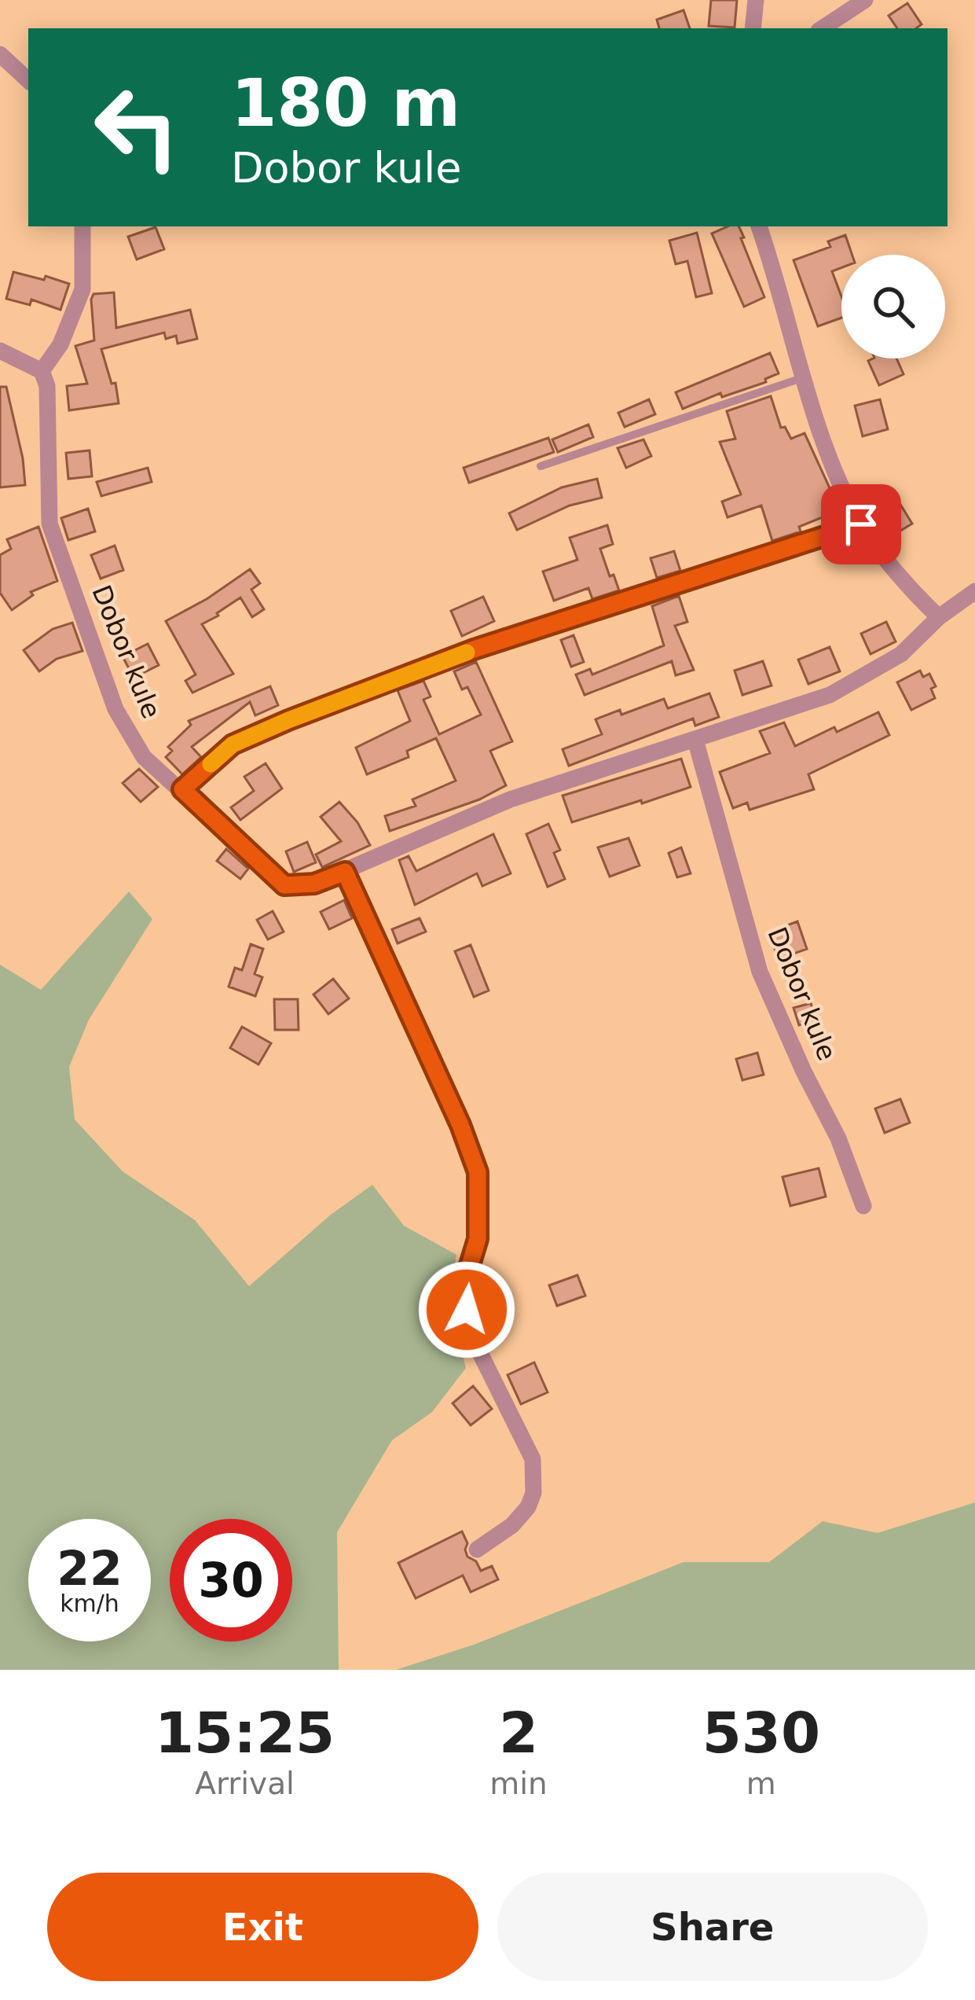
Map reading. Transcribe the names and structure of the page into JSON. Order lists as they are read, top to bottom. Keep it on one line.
{"streets":{"street":["Dobor kule"]},"page":{"turn":["180 m","Dobor kule"],"speed":"22 km/h","limit":"30","eta":["15:25","Arrival","2","min","530","m"],"buttons":["Exit","Share"]}}
